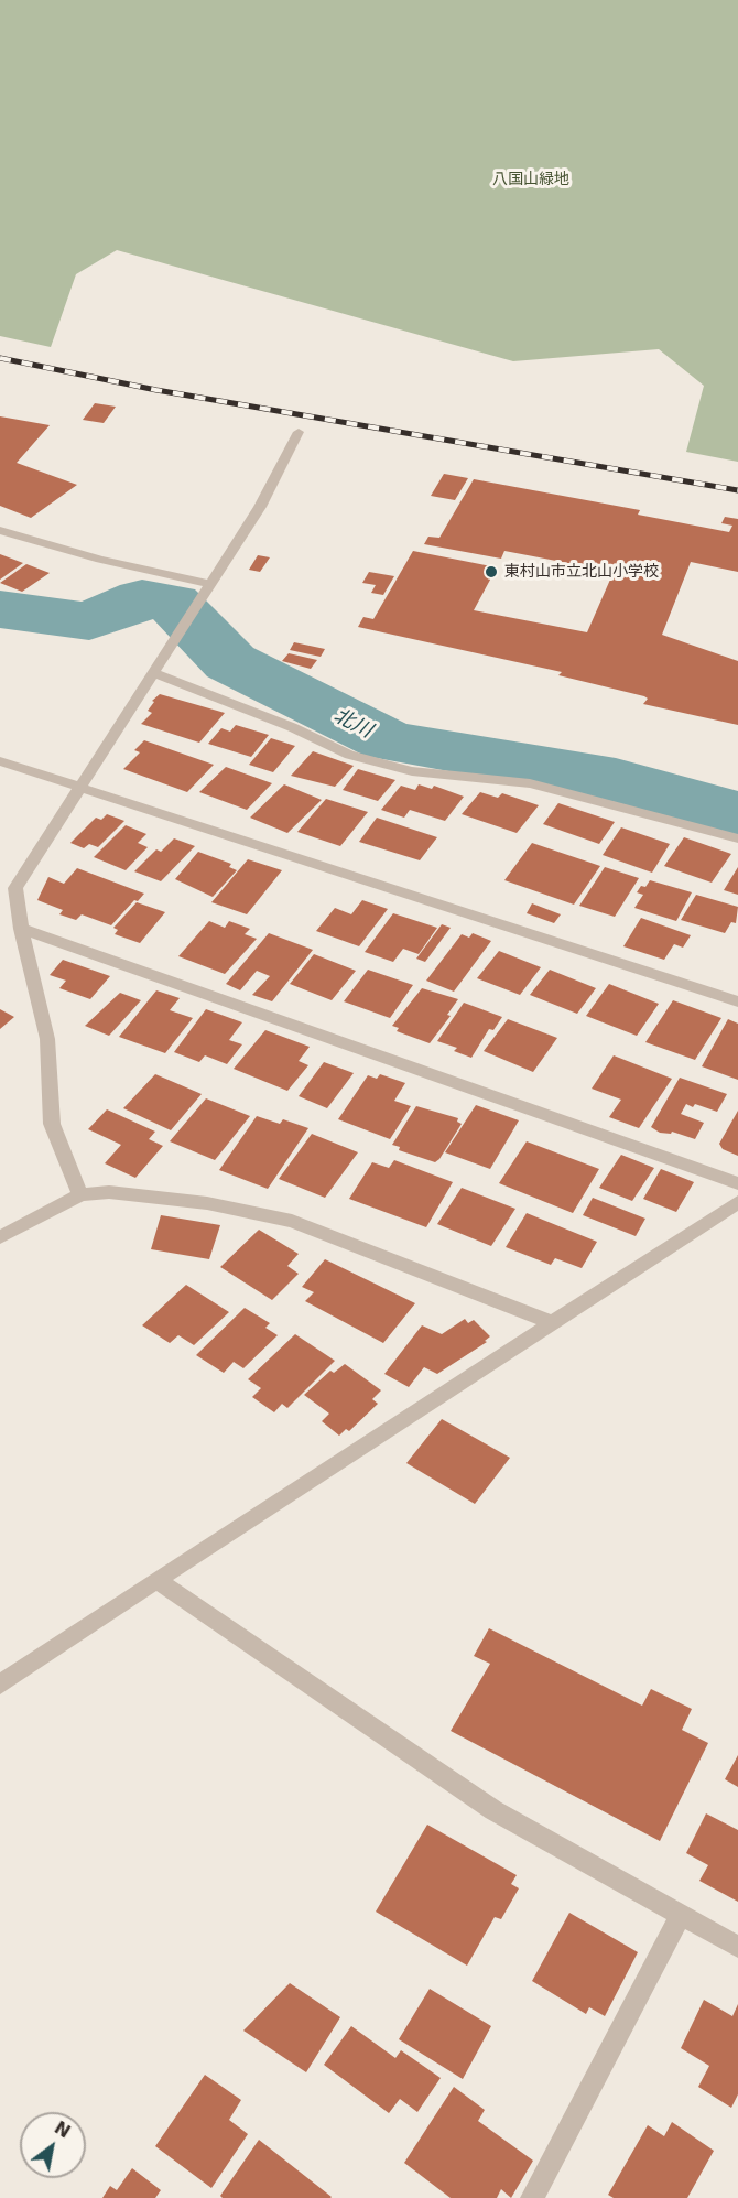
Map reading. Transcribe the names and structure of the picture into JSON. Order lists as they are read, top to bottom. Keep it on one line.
{"water":["北川"],"parks":["八国山緑地"],"places":["東村山市立北山小学校"],"north":"top right"}
